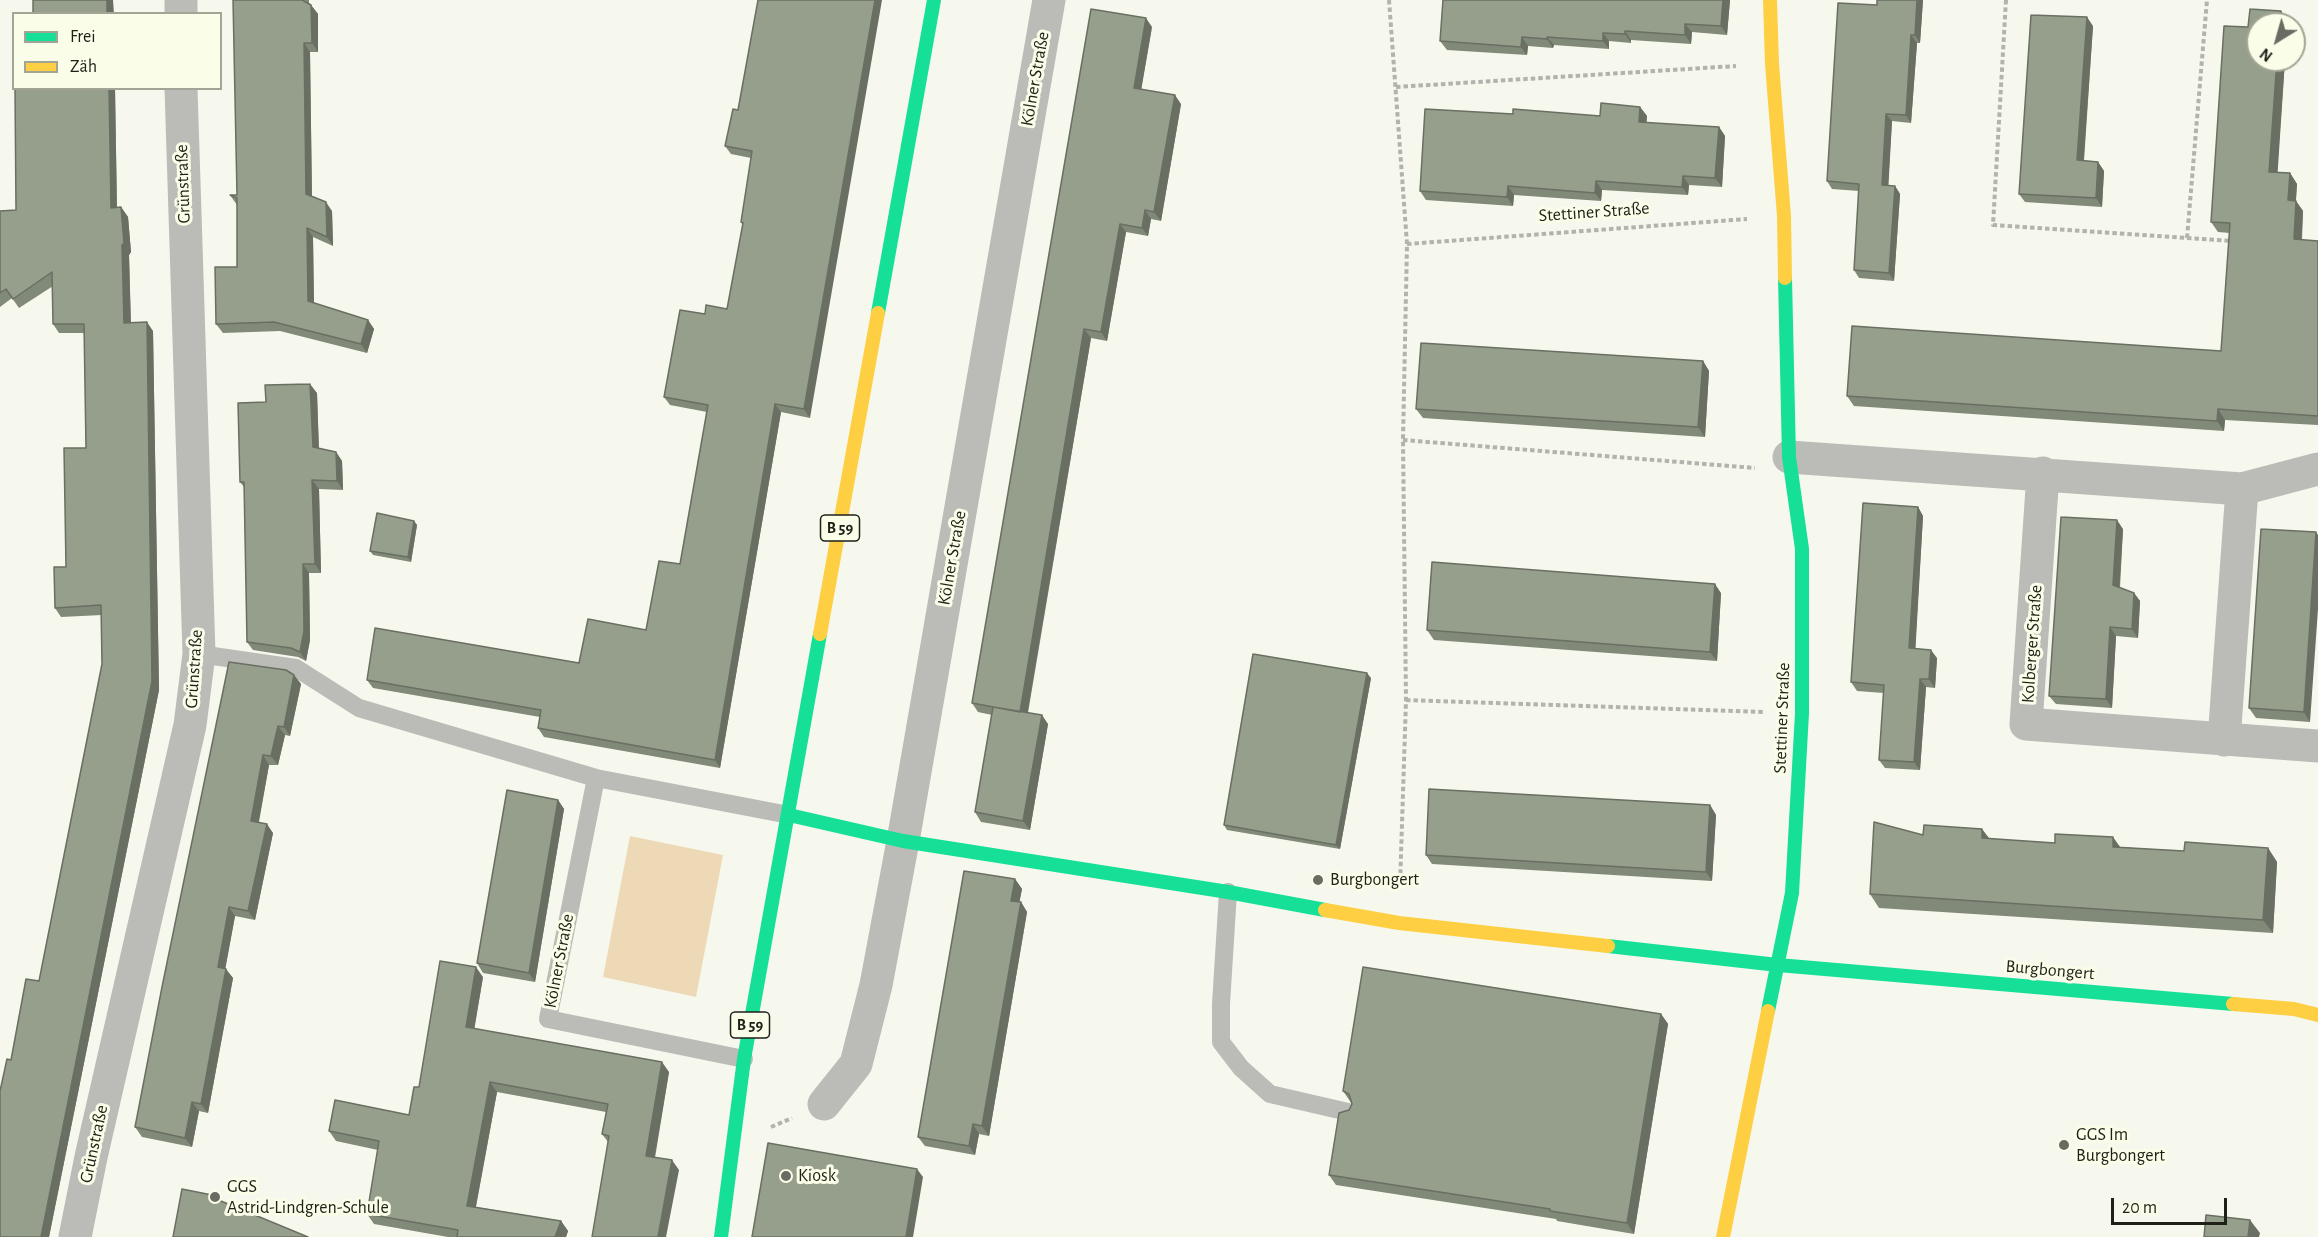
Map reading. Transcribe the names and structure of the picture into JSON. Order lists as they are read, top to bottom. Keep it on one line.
{"streets":{"street":["Kölner Straße","Grünstraße","Stettiner Straße","B 59","Kolberger Straße","Burgbongert"]},"crossings":[["Kölner Straße","B 59"],["Kölner Straße","Burgbongert"],["Stettiner Straße","Burgbongert"],["B 59","Burgbongert"]],"places":["Burgbongert","GGS Im Burgbongert","Kiosk","GGS Astrid-Lindgren-Schule"],"legend":["Frei","Zäh"],"scale_bar":"20 m","north":"bottom left"}
